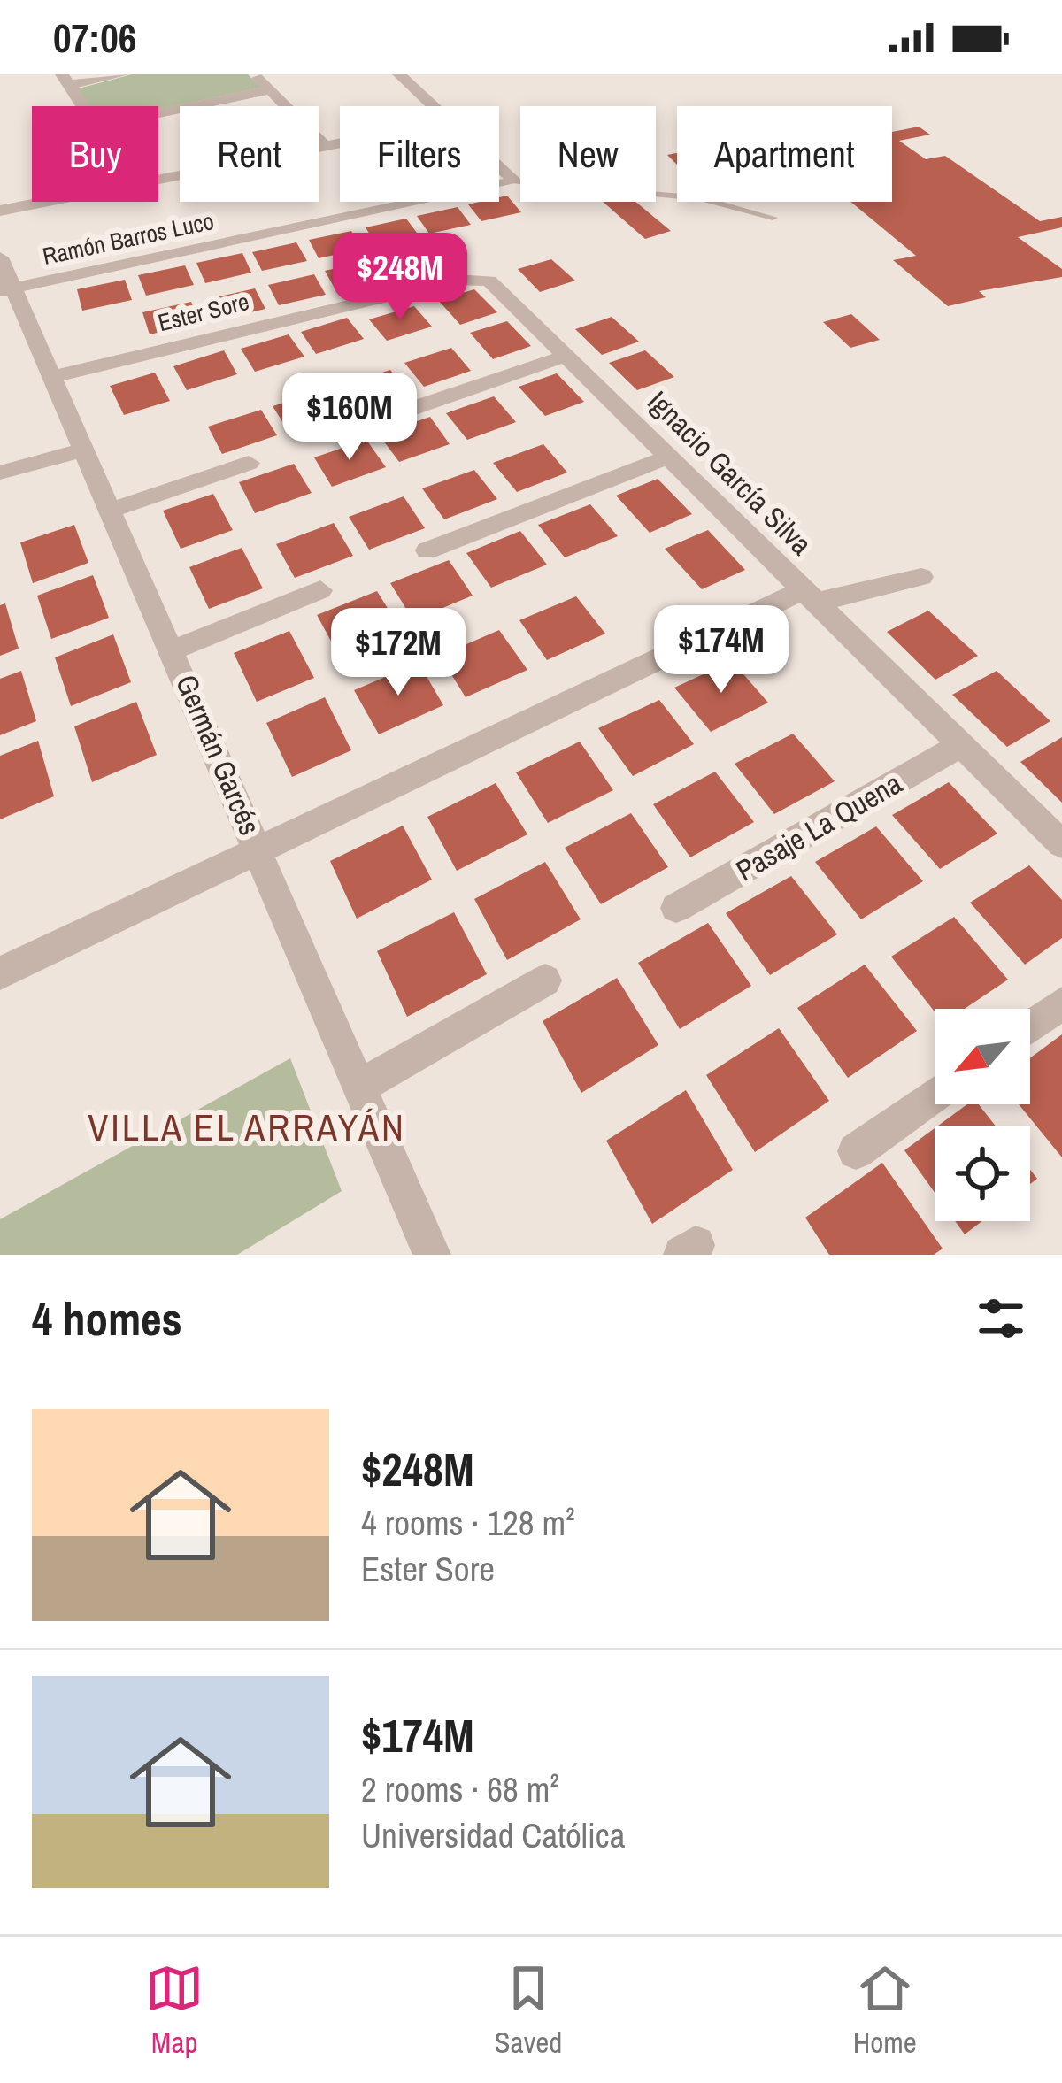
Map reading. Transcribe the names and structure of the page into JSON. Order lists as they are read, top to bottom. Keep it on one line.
{"streets":{"street":["Ramón Barros Luco","Ester Sore","Ignacio García Silva","Germán Garcés","Pasaje La Quena"]},"crossings":[["Ramón Barros Luco","Germán Garcés"],["Ester Sore","Ignacio García Silva"],["Ester Sore","Germán Garcés"],["Ignacio García Silva","Pasaje La Quena"]],"districts":["VILLA EL ARRAYÁN"],"north":"bottom left","page":{"status":"07:06","chip":["Buy","Rent","Filters","New","Apartment"],"price":["$248M","$160M","$174M","$172M"],"heading":"4 homes","list":[{"name":"$248M","note":"4 rooms · 128 m² · Ester Sore"},{"name":"$174M","note":"2 rooms · 68 m² · Universidad Católica"}],"tabs":["Map","Saved","Home"]}}
